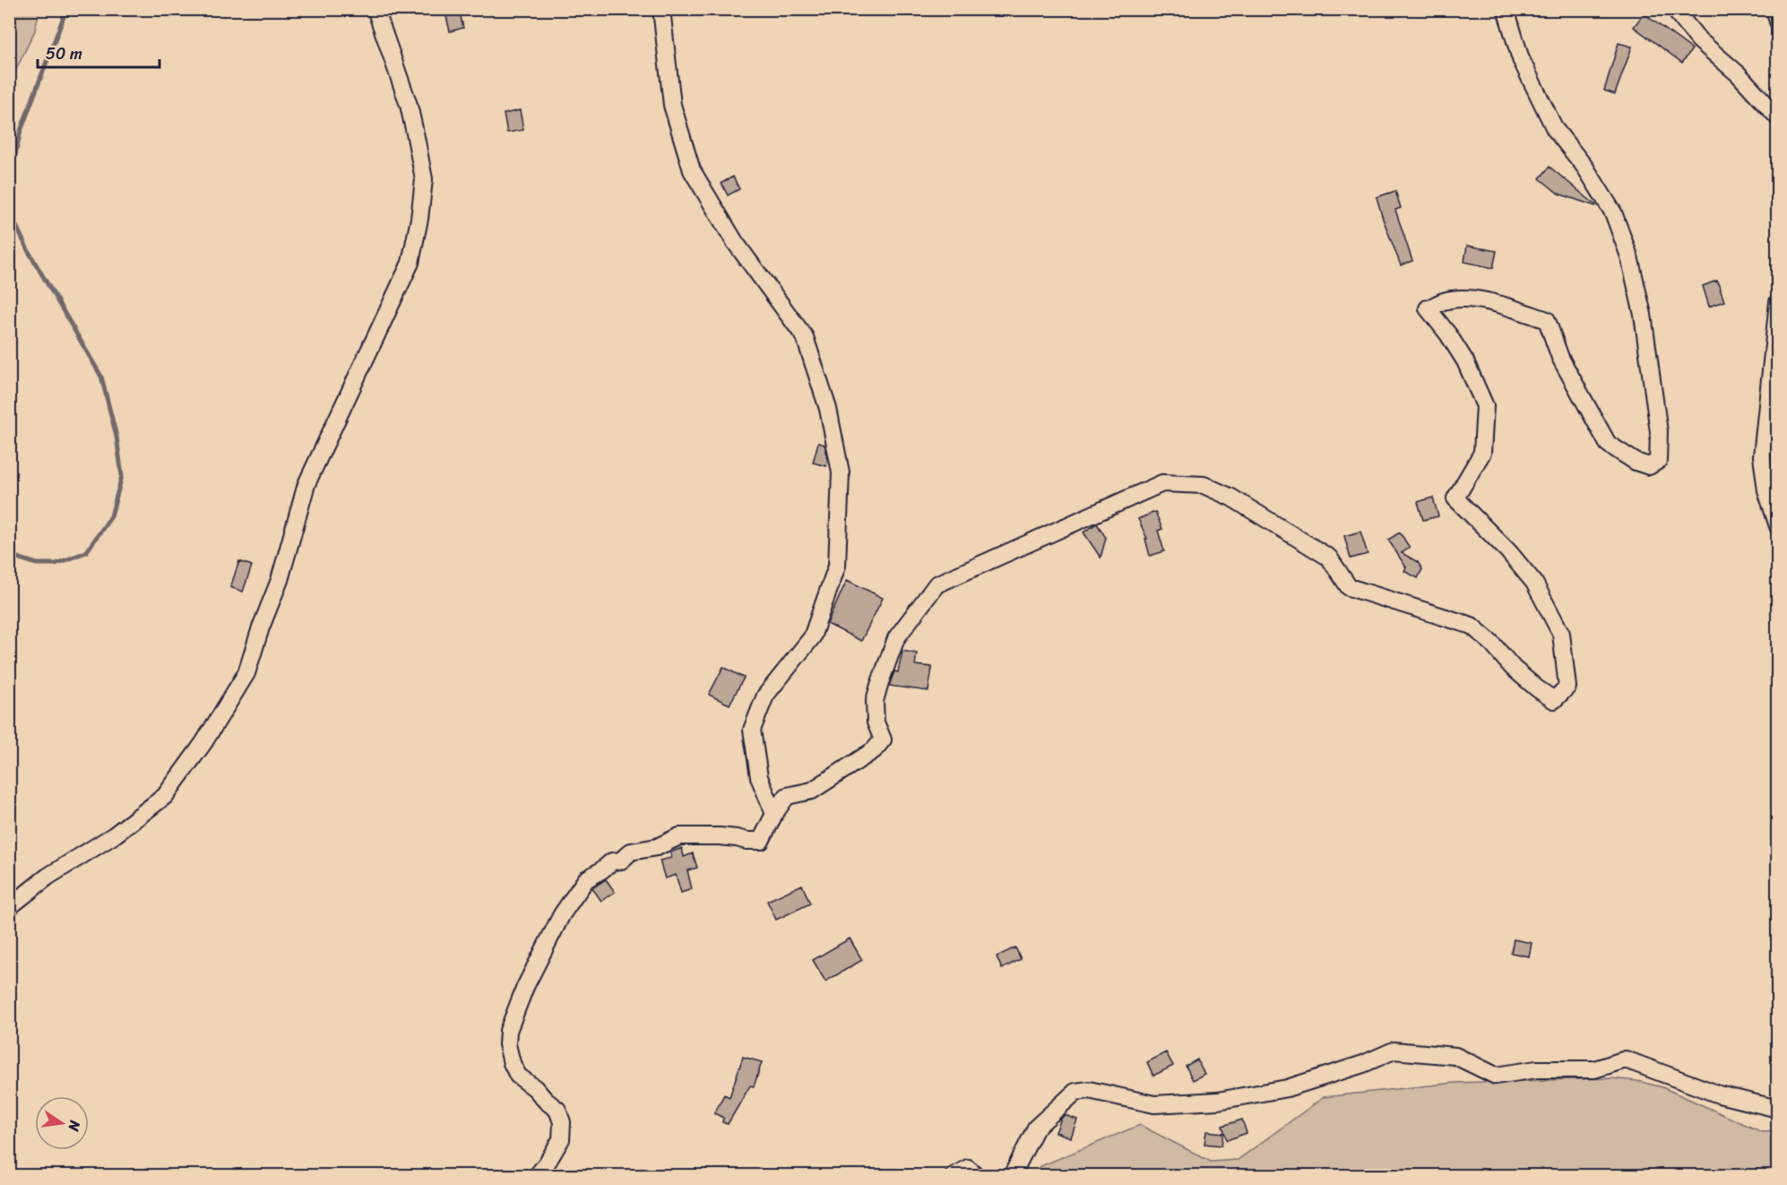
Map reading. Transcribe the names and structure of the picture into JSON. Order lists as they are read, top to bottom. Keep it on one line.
{"scale_bar":"50 m","north":"right"}
